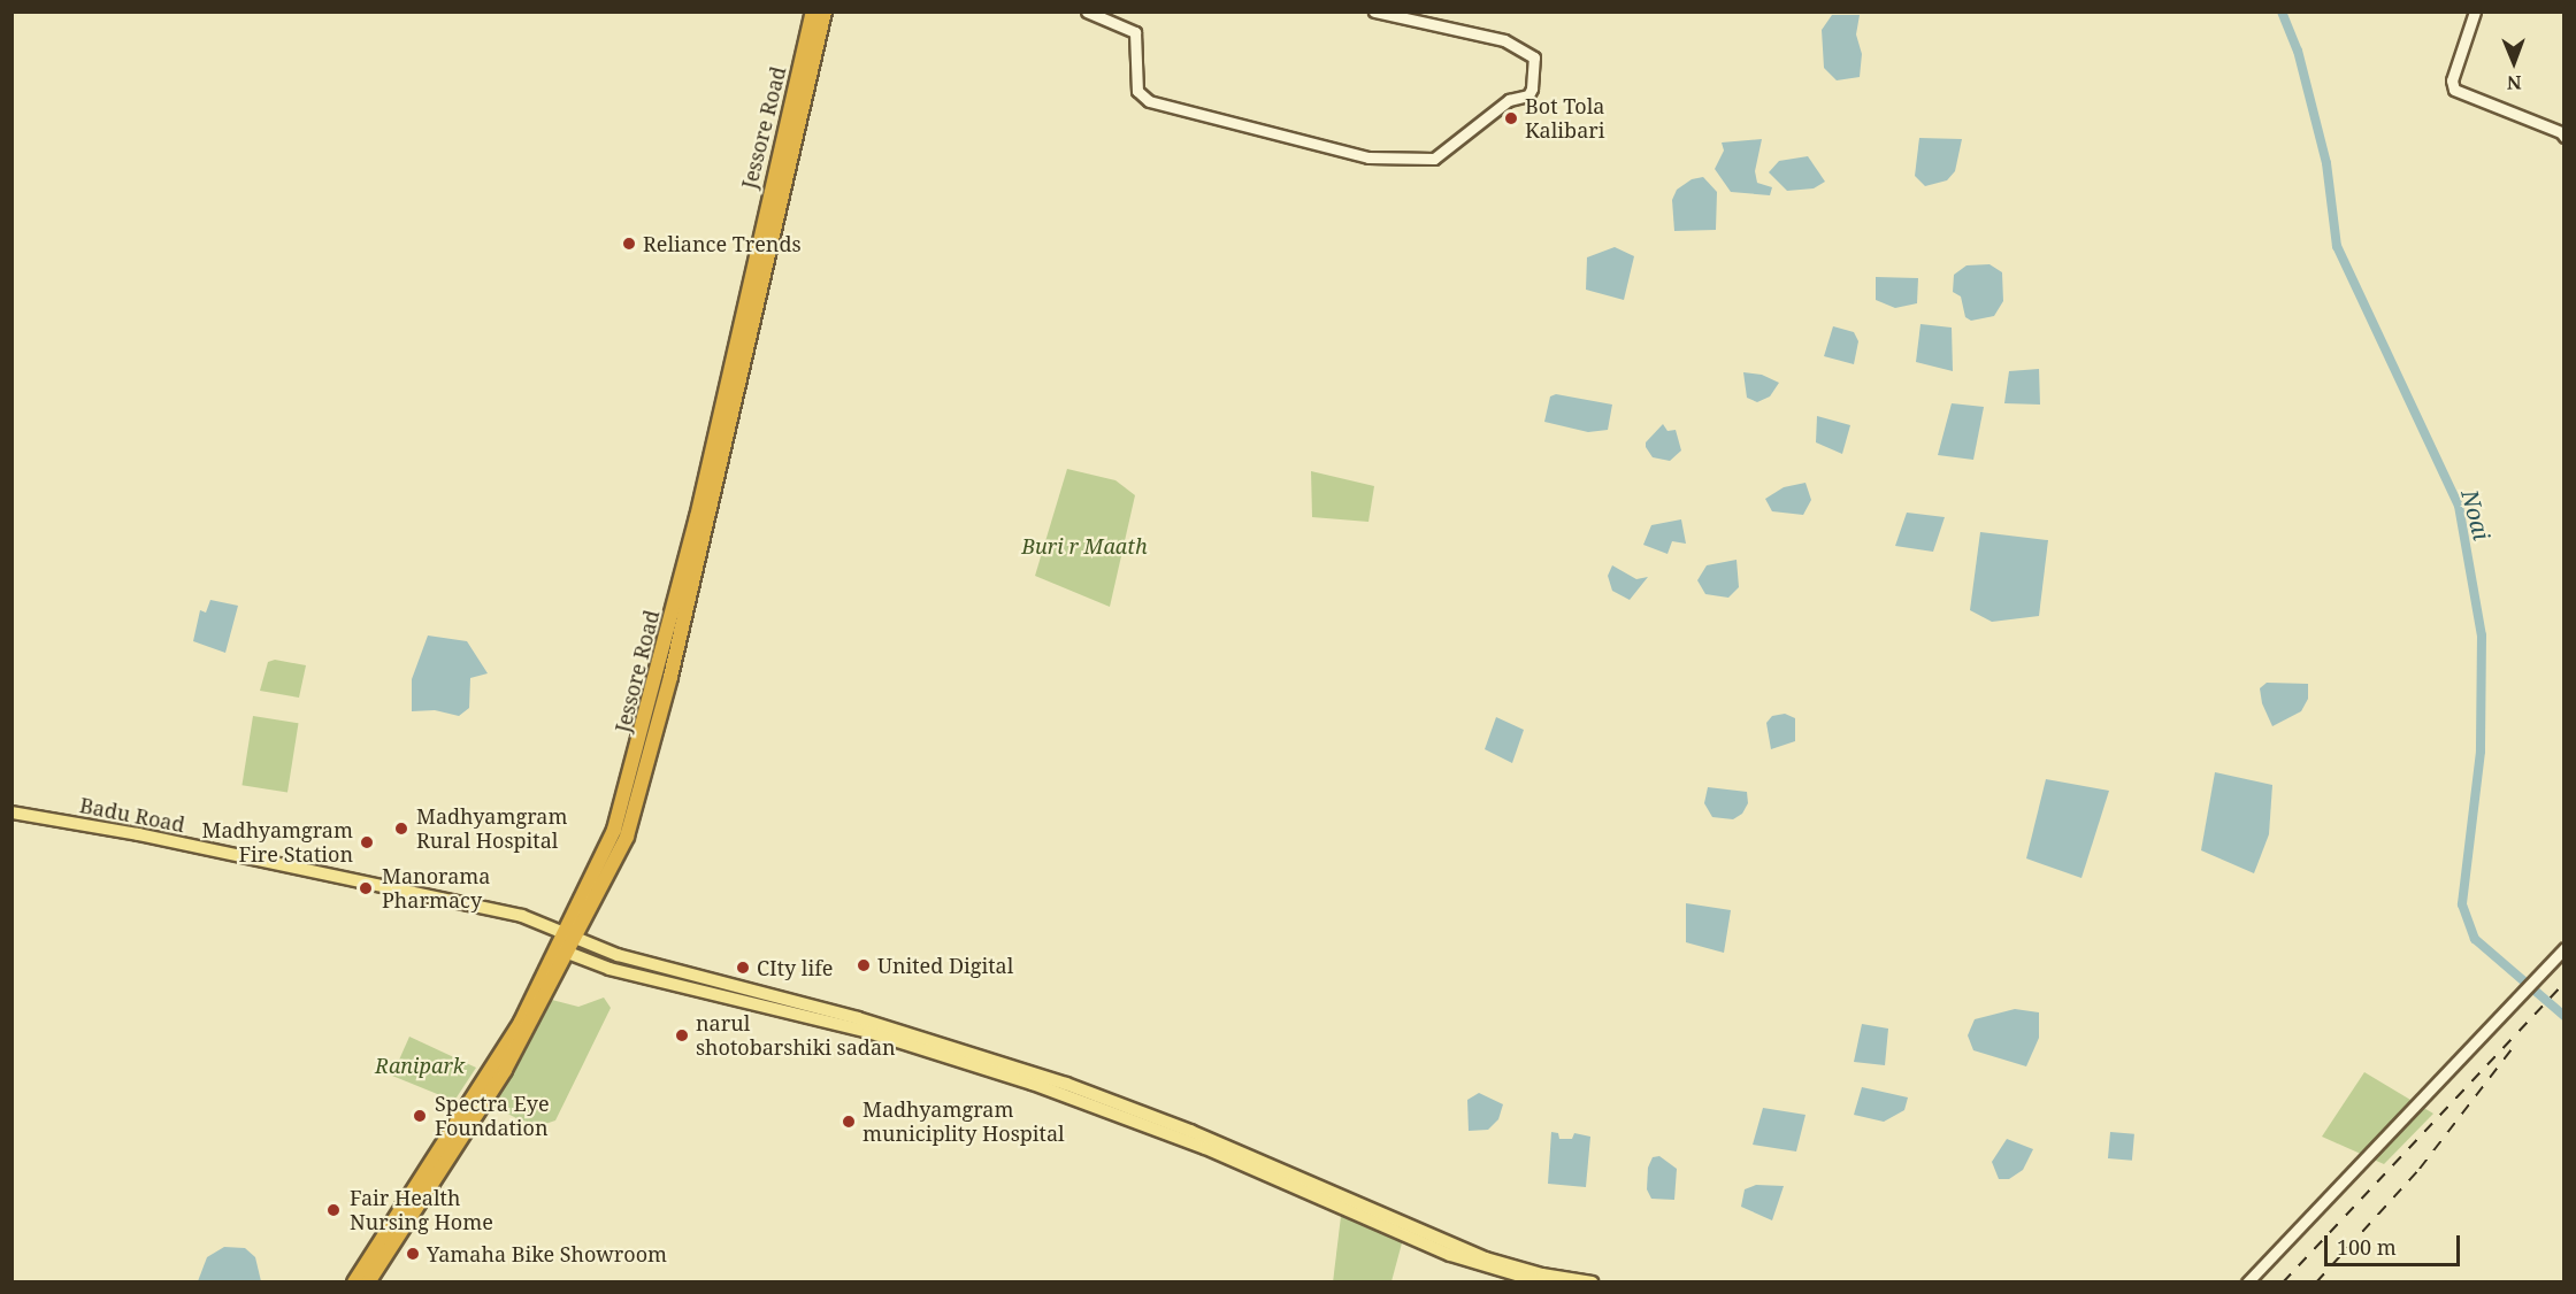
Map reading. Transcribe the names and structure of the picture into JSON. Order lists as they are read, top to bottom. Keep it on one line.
{"streets":{"highway":["Jessore Road"],"main road":["Badu Road"]},"crossings":[["Jessore Road","Badu Road"]],"water":["Noai"],"parks":["Buri r Maath","Ranipark"],"places":["Bot Tola Kalibari","Reliance Trends","Madhyamgram Rural Hospital","Madhyamgram Fire Station","Manorama Pharmacy","United Digital","CIty life","narul shotobarshiki sadan","Spectra Eye Foundation","Madhyamgram municiplity Hospital","Fair Health Nursing Home","Yamaha Bike Showroom"],"scale_bar":"100 m","north":"bottom"}
